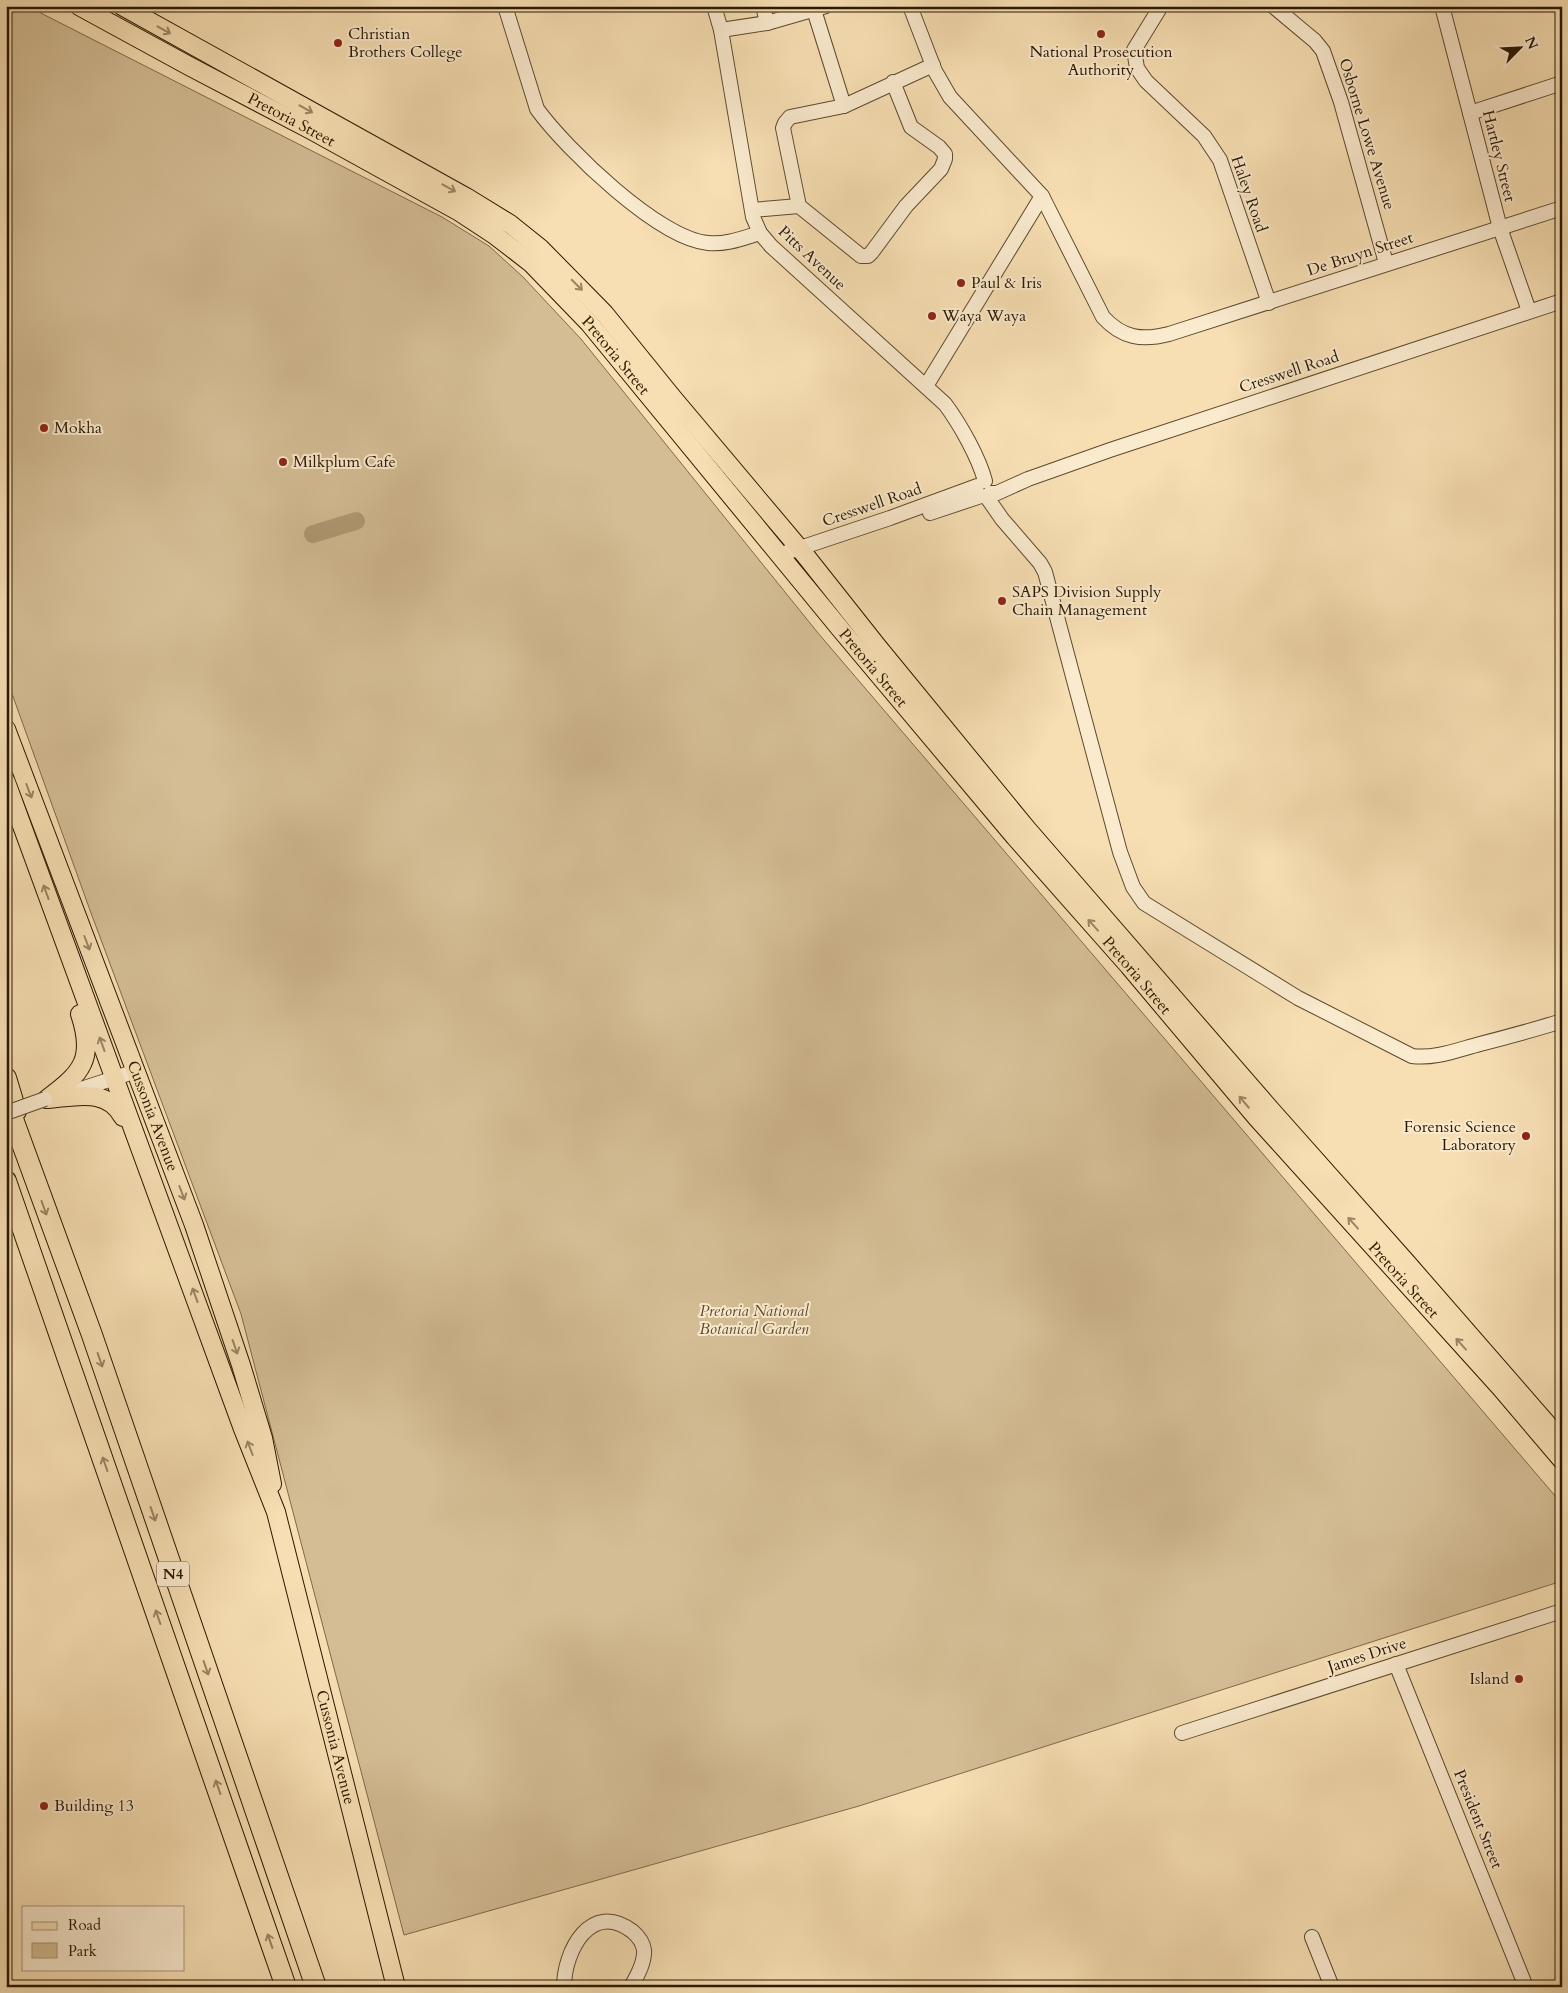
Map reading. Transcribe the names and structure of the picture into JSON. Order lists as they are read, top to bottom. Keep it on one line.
{"streets":{"highway":["N4"],"main road":["Pretoria Street","Cussonia Avenue"],"street":["Osborne Lowe Avenue","Hartley Street","Haley Road","De Bruyn Street","Pitts Avenue","Cresswell Road","James Drive","President Street"]},"crossings":[["Pretoria Street","Cresswell Road"],["Osborne Lowe Avenue","De Bruyn Street"],["Hartley Street","De Bruyn Street"],["Hartley Street","Cresswell Road"],["Haley Road","De Bruyn Street"],["Pitts Avenue","Cresswell Road"],["James Drive","President Street"]],"parks":["Pretoria National Botanical Garden"],"places":["National Prosecution Authority","Christian Brothers College","Paul & Iris","Waya Waya","Mokha","Milkplum Cafe","SAPS Division Supply Chain Management","Forensic Science Laboratory","Island","Building 13"],"legend":["Road","Park"],"north":"top right"}
